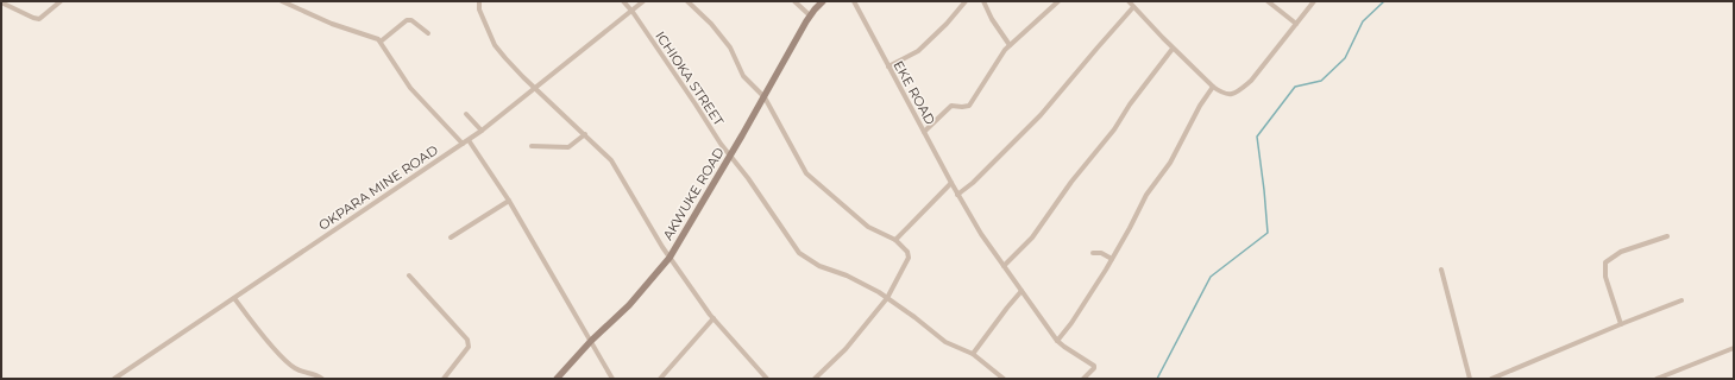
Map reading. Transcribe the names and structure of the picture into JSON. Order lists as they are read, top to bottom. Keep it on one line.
{"streets":{"main road":["AKWUKE ROAD"],"street":["ICHIOKA STREET","EKE ROAD","OKPARA MINE ROAD"]},"crossings":[["ICHIOKA STREET","OKPARA MINE ROAD"],["ICHIOKA STREET","AKWUKE ROAD"]]}
